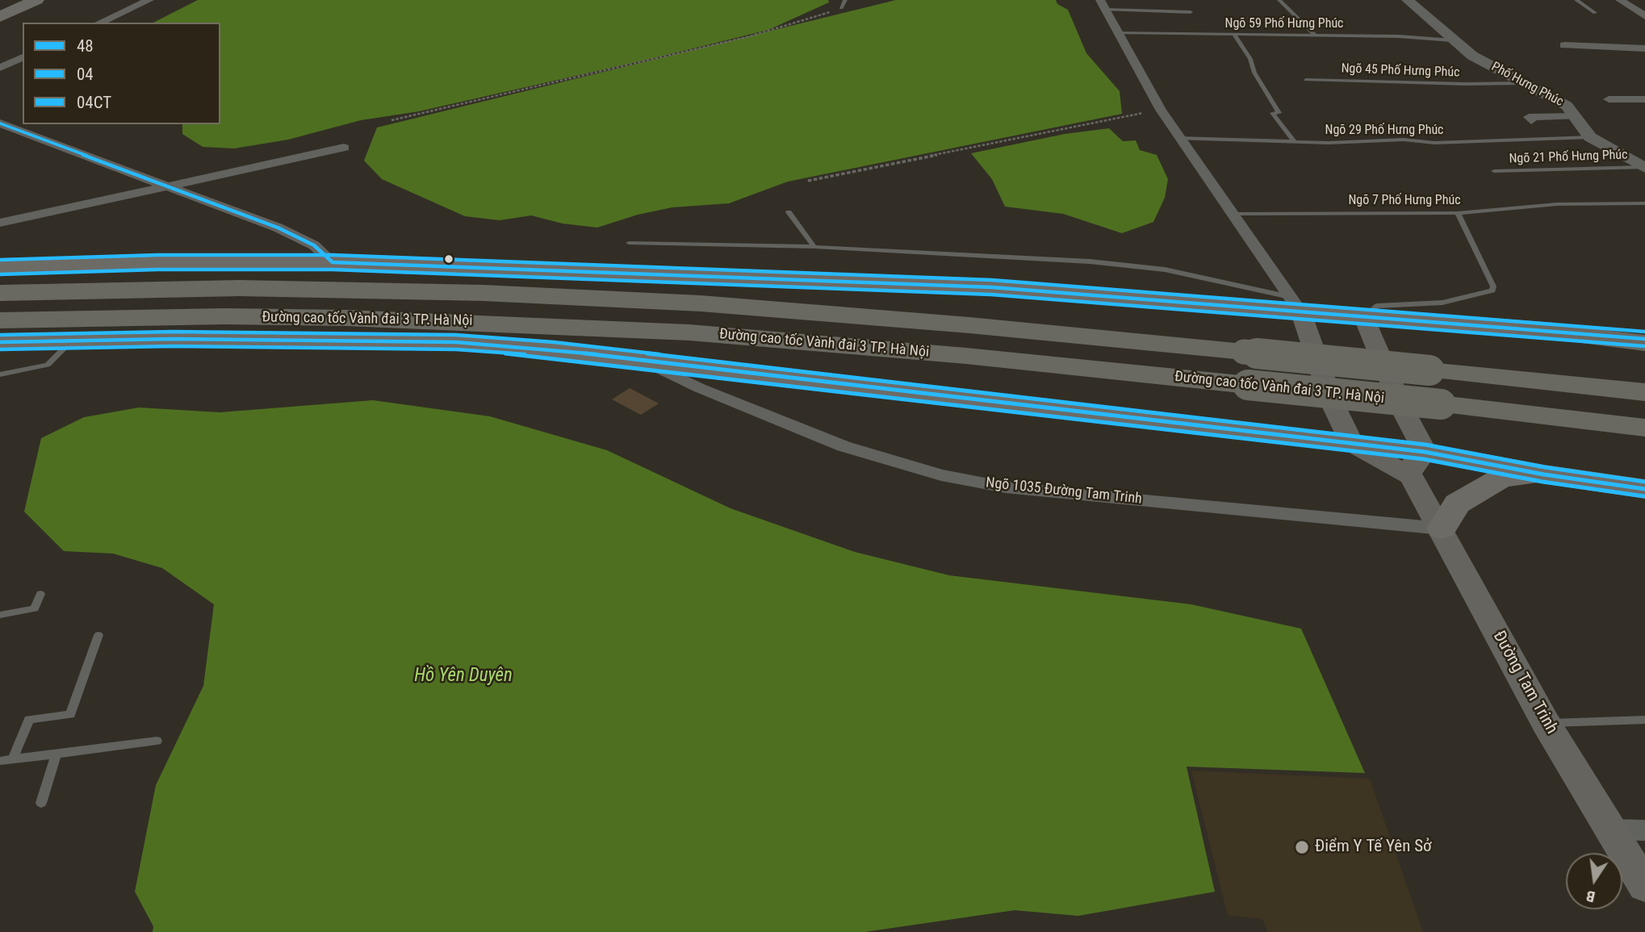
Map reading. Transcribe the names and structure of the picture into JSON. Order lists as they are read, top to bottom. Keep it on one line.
{"streets":{"highway":["Đường cao tốc Vành đai 3 TP. Hà Nội"],"main road":["Đường Tam Trinh"],"street":["Phố Hưng Phúc","Ngõ 1035 Đường Tam Trinh"],"lane":["Ngõ 59 Phố Hưng Phúc","Ngõ 45 Phố Hưng Phúc","Ngõ 29 Phố Hưng Phúc","Ngõ 21 Phố Hưng Phúc","Ngõ 7 Phố Hưng Phúc"]},"crossings":[["Ngõ 59 Phố Hưng Phúc","Phố Hưng Phúc"],["Ngõ 45 Phố Hưng Phúc","Phố Hưng Phúc"],["Phố Hưng Phúc","Ngõ 29 Phố Hưng Phúc"],["Phố Hưng Phúc","Ngõ 21 Phố Hưng Phúc"],["Ngõ 1035 Đường Tam Trinh","Đường Tam Trinh"]],"water":["Hồ Yên Duyên"],"places":["Điểm Y Tế Yên Sở"],"lines":["transit line 48","transit line 04CT","transit line 04"],"legend":["48","04","04CT"],"north":"bottom"}
